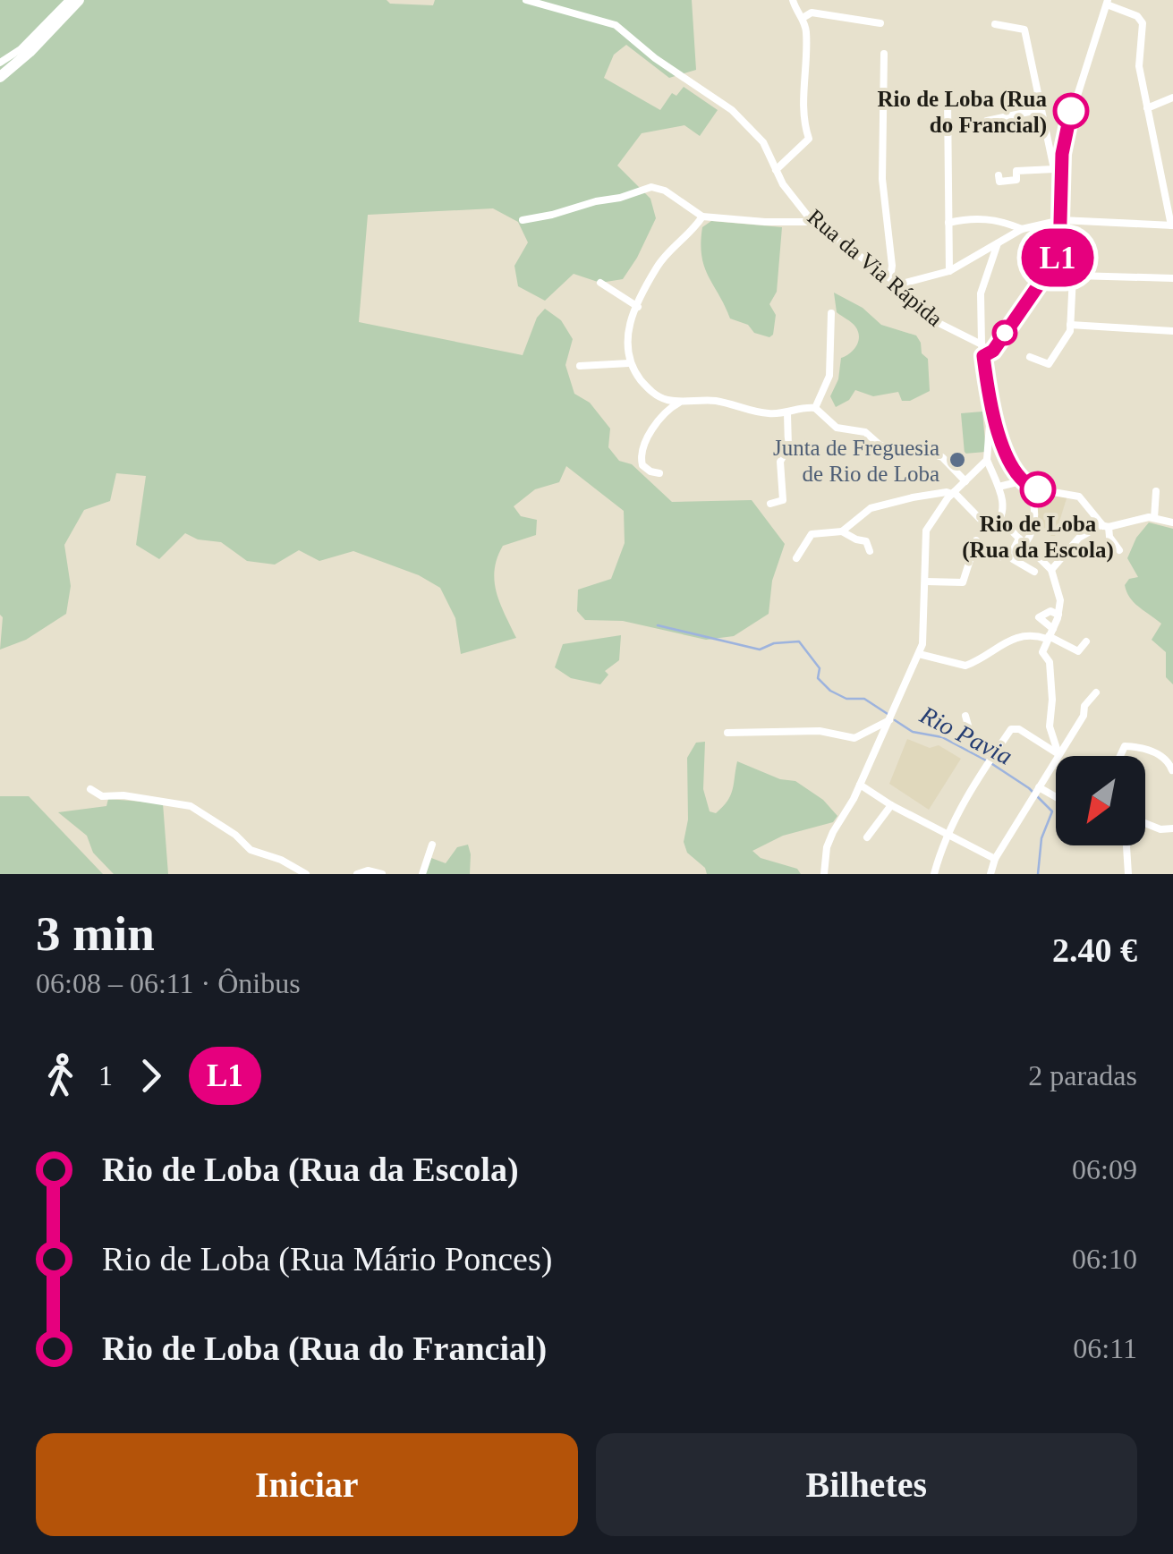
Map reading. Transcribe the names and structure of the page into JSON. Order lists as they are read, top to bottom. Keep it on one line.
{"streets":{"street":["Rua da Via Rápida"]},"water":["Rio Pavia"],"places":["Rio de Loba (Rua do Francial)","Junta de Freguesia de Rio de Loba","Rio de Loba (Rua da Escola)"],"lines":["bus line L1"],"north":"bottom left","page":{"on_map":"L1","heading":["3 min","06:08 – 06:11 · Ônibus","2.40 €"],"legs":["1","L1","2 paradas"],"list":[{"name":"Rio de Loba (Rua da Escola)","value":"06:09"},{"name":"Rio de Loba (Rua Mário Ponces)","value":"06:10"},{"name":"Rio de Loba (Rua do Francial)","value":"06:11"}],"buttons":["Iniciar","Bilhetes"]}}
